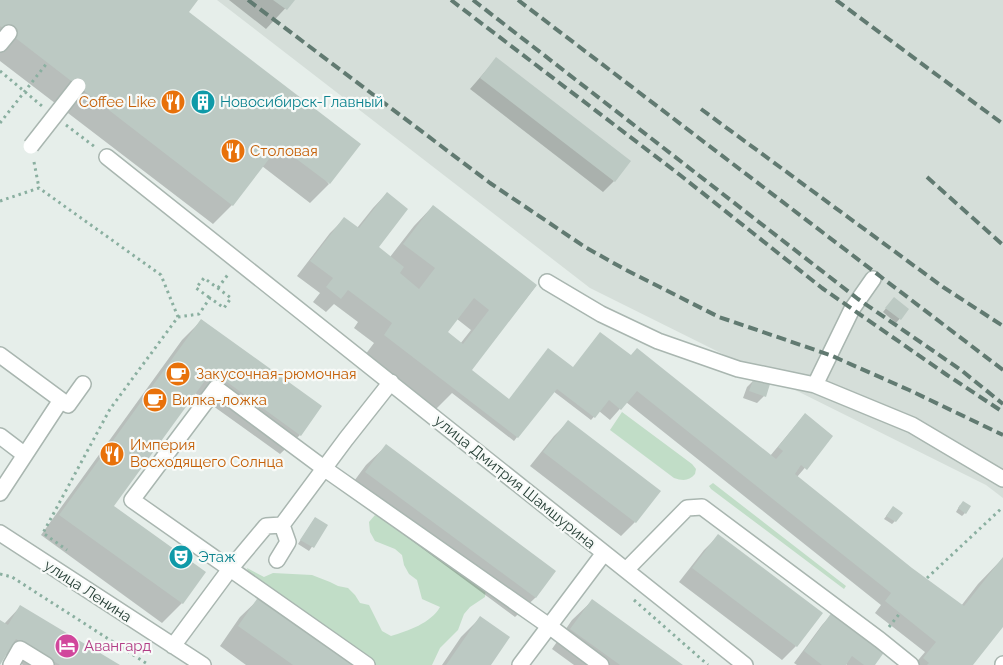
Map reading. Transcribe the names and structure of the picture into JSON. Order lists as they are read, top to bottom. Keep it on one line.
{"streets":{"street":["улица Дмитрия Шамшурина","улица Ленина"]},"places":{"restaurant":["Coffee Like","Столовая","Империя Восходящего Солнца"],"building":["Новосибирск-Главный"],"cafe":["Закусочная-рюмочная","Вилка-ложка"],"theatre":["Этаж"],"hotel":["Авангард"]}}
